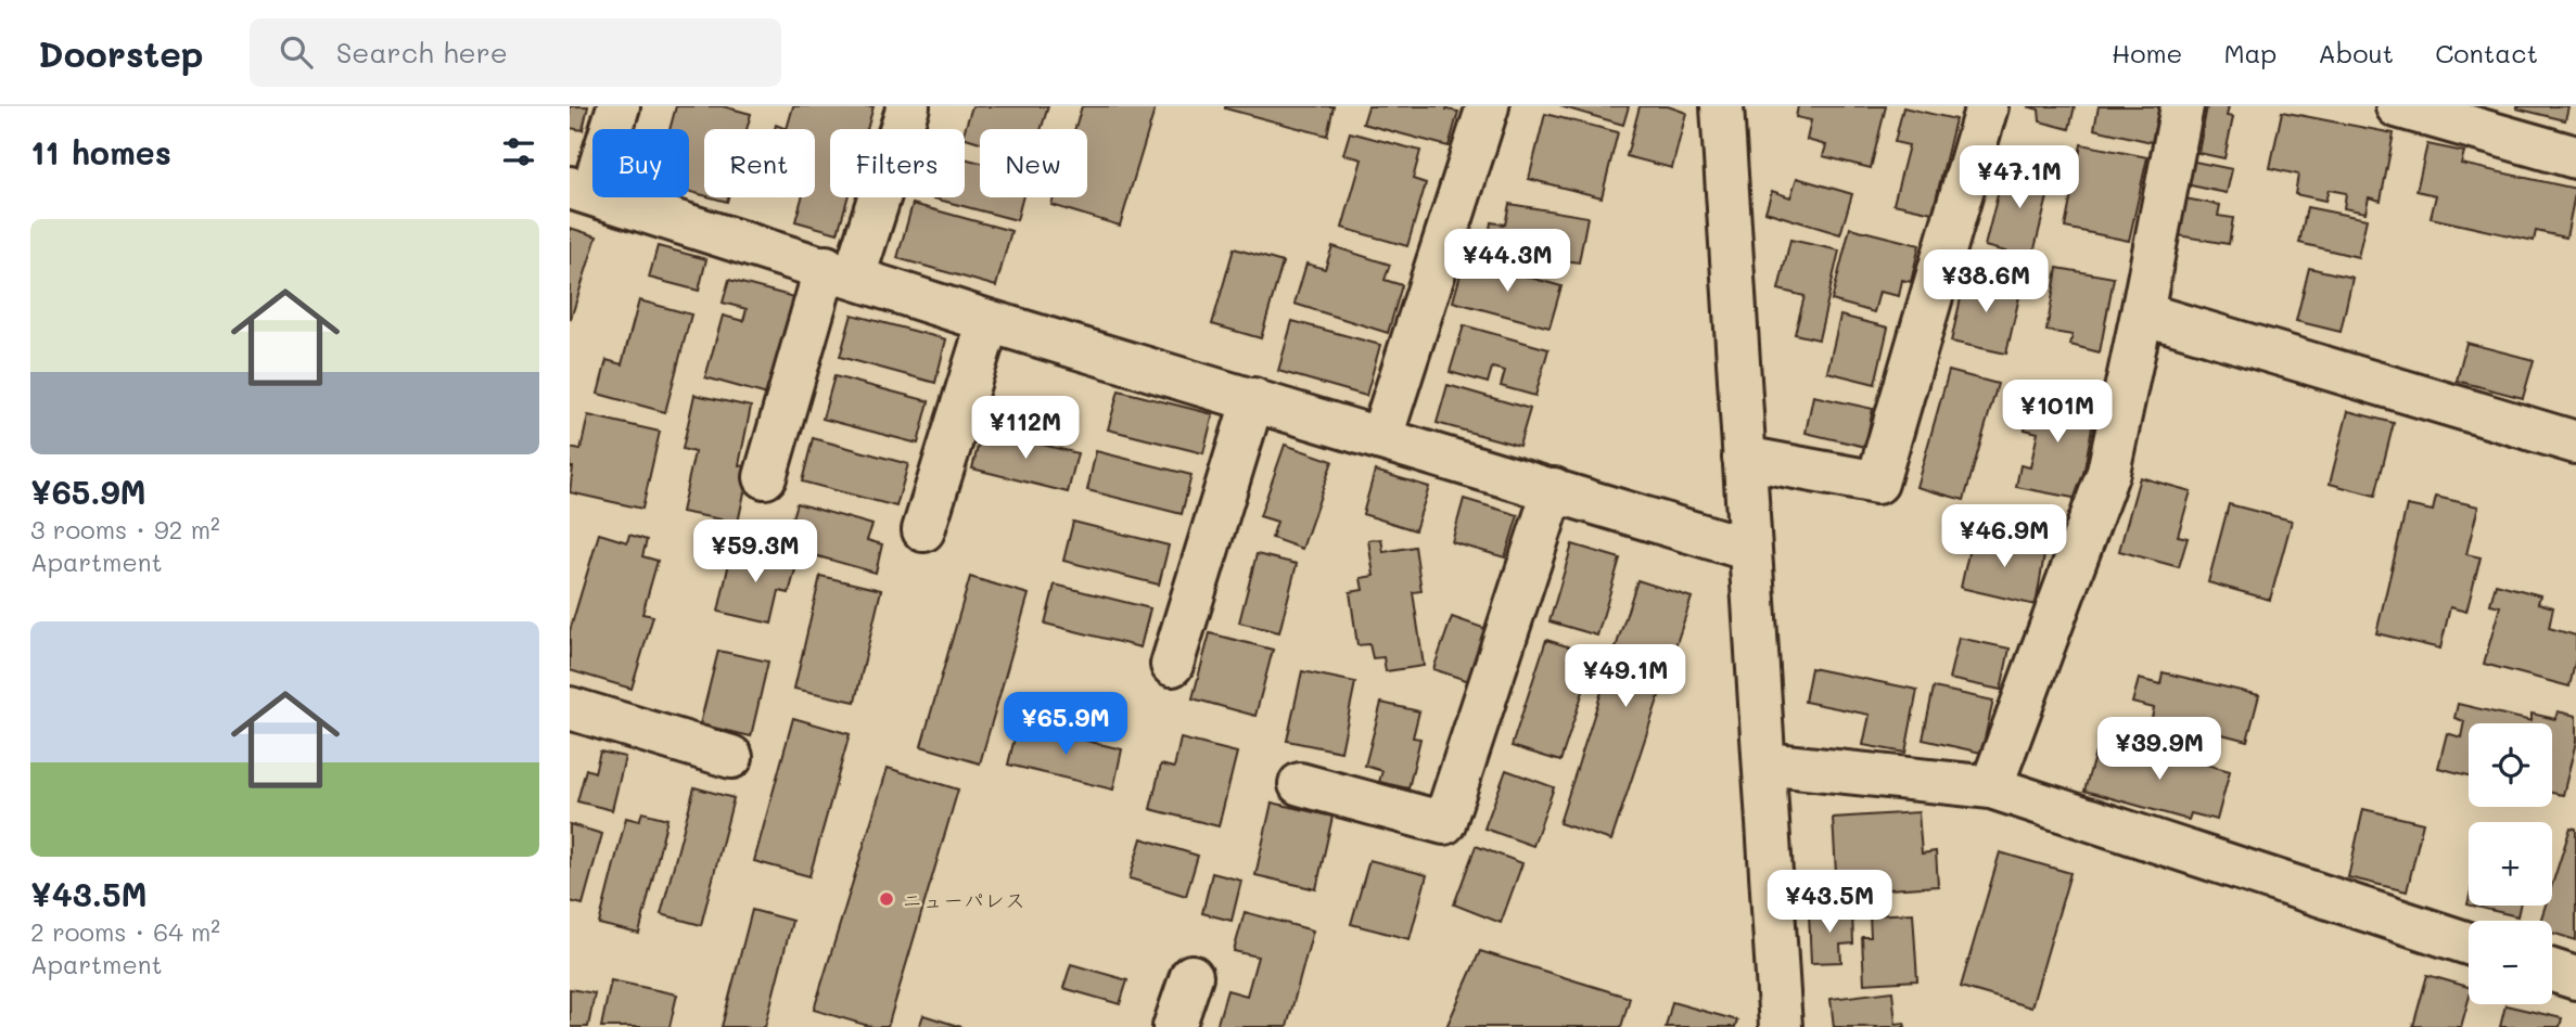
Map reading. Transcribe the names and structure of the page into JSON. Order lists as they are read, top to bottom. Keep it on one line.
{"places":["ニューパレス"],"page":{"header":"Doorstep","search":"Search here","nav":["Home","Map","About","Contact"],"heading":"11 homes","chip":["Buy","Rent","Filters","New"],"price":["¥47.1M","¥44.3M","¥38.6M","¥101M","¥112M","¥46.9M","¥59.3M","¥49.1M","¥65.9M","¥39.9M","¥43.5M"],"list":[{"name":"¥65.9M","note":"3 rooms · 92 m² · Apartment"},{"name":"¥43.5M","note":"2 rooms · 64 m² · Apartment"}],"map_buttons":["+","−"]}}
